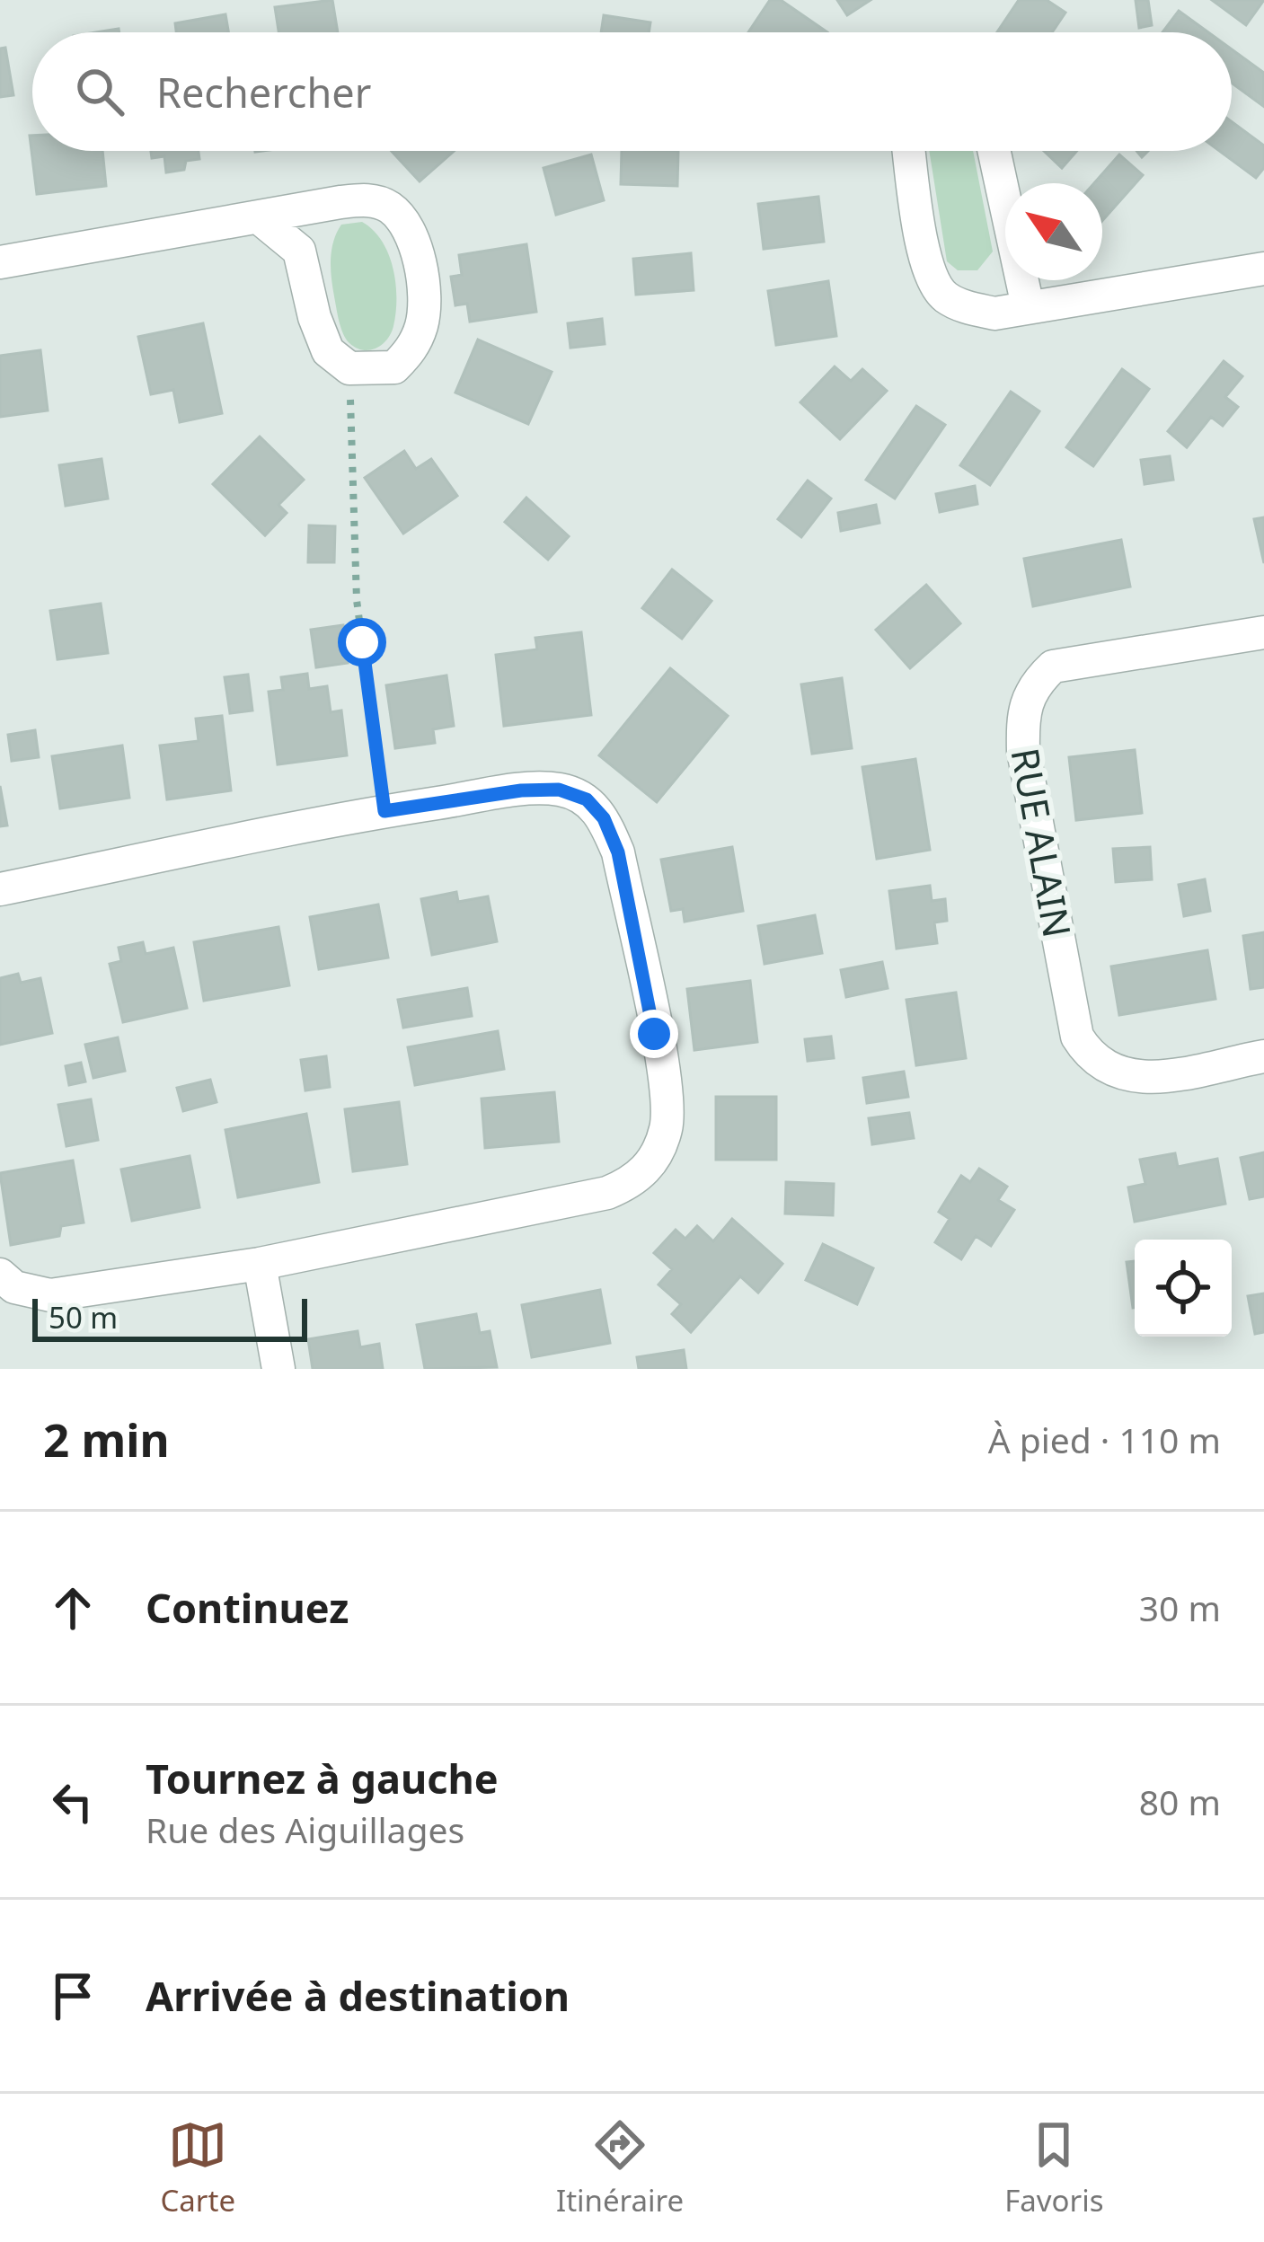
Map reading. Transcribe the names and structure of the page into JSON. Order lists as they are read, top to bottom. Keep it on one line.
{"streets":{"street":["RUE ALAIN"]},"scale_bar":"50 m","north":"top left","page":{"search":"Rechercher","scale":"50 m","heading":["2 min","À pied · 110 m"],"list":[["Continuez","30 m"],["Tournez à gauche","Rue des Aiguillages","80 m"],"Arrivée à destination"],"nav":["Carte","Itinéraire","Favoris"]}}
